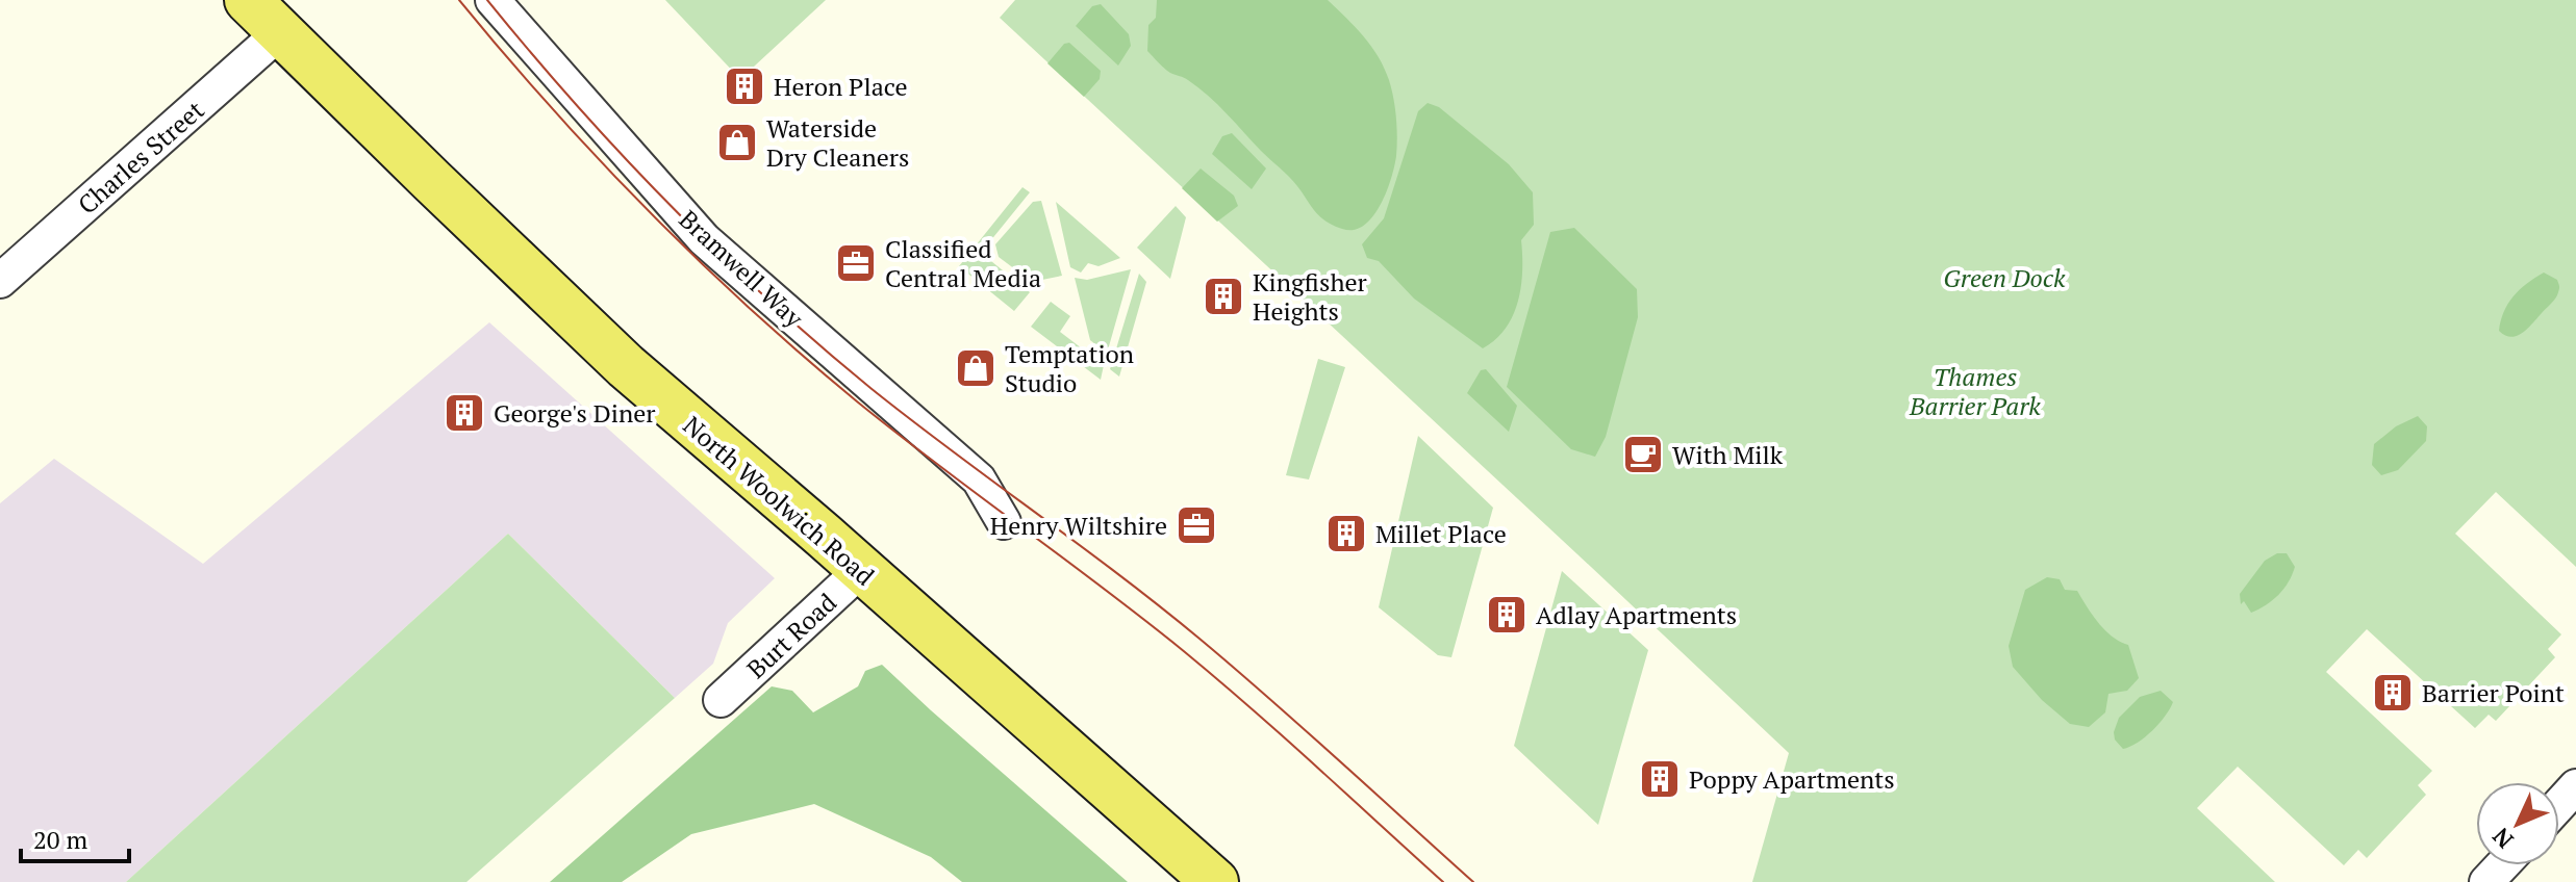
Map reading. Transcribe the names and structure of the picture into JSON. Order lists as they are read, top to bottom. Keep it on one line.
{"streets":{"main road":["North Woolwich Road"],"street":["Charles Street","Bramwell Way","Burt Road"]},"crossings":[["Charles Street","North Woolwich Road"],["North Woolwich Road","Burt Road"]],"parks":["Green Dock","Thames Barrier Park"],"places":{"building":["Heron Place","Kingfisher Heights","George's Diner","Millet Place","Adlay Apartments","Barrier Point","Poppy Apartments"],"shop":["Waterside Dry Cleaners","Temptation Studio"],"office":["Classified Central Media","Henry Wiltshire"],"cafe":["With Milk"]},"scale_bar":"20 m","north":"bottom left"}
